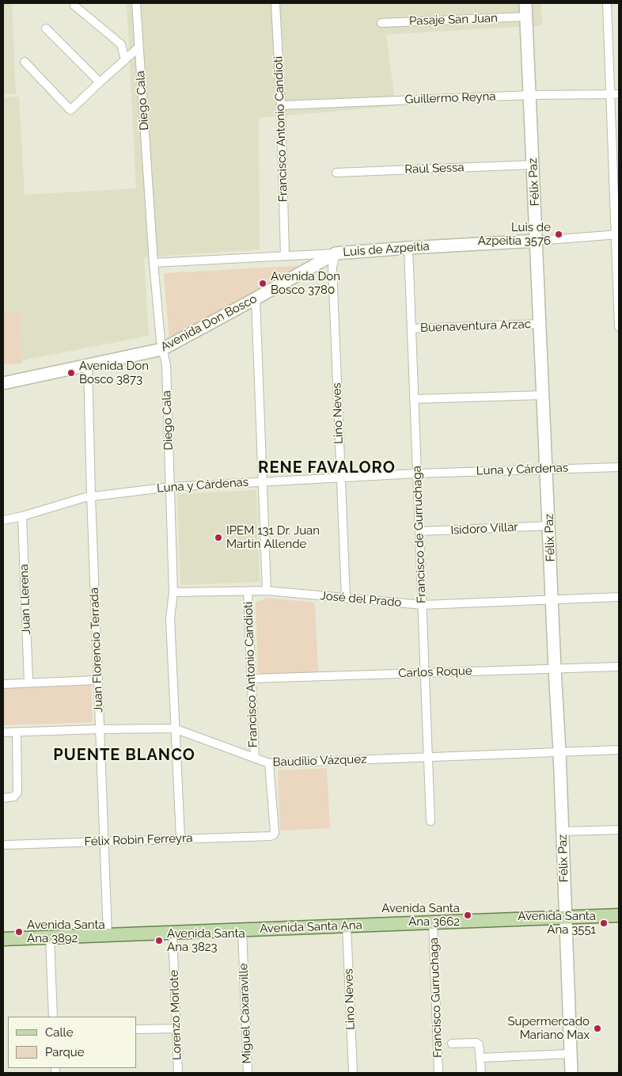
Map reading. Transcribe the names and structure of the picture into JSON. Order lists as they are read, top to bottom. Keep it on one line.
{"streets":{"main road":["Félix Paz","Luis de Azpeitía","Avenida Don Bosco","Avenida Santa Ana"],"street":["Pasaje San Juan","Guillermo Reyna","Diego Cala","Francisco Antonio Candioti","Raúl Sessa","Buenaventura Arzac","Lino Neves","Luna y Cárdenas","Isidoro Villar","Francisco de Gurruchaga","Juan Llerena","José del Prado","Juan Florencio Terrada","Carlos Roque","Baudilio Vázquez","Félix Robin Ferreyra","Francisco Gurruchaga","Miguel Caxaraville","Lorenzo Morlote"]},"crossings":[["Pasaje San Juan","Félix Paz"],["Guillermo Reyna","Francisco Antonio Candioti"],["Guillermo Reyna","Félix Paz"],["Diego Cala","Luis de Azpeitía"],["Diego Cala","Avenida Don Bosco"],["Diego Cala","Luna y Cárdenas"],["Diego Cala","José del Prado"],["Diego Cala","Baudilio Vázquez"],["Diego Cala","Félix Robin Ferreyra"],["Francisco Antonio Candioti","Luis de Azpeitía"],["Francisco Antonio Candioti","Avenida Don Bosco"],["Francisco Antonio Candioti","Luna y Cárdenas"],["Francisco Antonio Candioti","José del Prado"],["Francisco Antonio Candioti","Carlos Roque"],["Francisco Antonio Candioti","Baudilio Vázquez"],["Raúl Sessa","Félix Paz"],["Félix Paz","Luis de Azpeitía"],["Félix Paz","Buenaventura Arzac"],["Félix Paz","Luna y Cárdenas"],["Félix Paz","Isidoro Villar"],["Félix Paz","José del Prado"],["Félix Paz","Carlos Roque"],["Félix Paz","Baudilio Vázquez"],["Félix Paz","Avenida Santa Ana"],["Luis de Azpeitía","Avenida Don Bosco"],["Luis de Azpeitía","Lino Neves"],["Luis de Azpeitía","Francisco de Gurruchaga"],["Avenida Don Bosco","Lino Neves"],["Avenida Don Bosco","Juan Florencio Terrada"],["Buenaventura Arzac","Francisco de Gurruchaga"],["Lino Neves","Luna y Cárdenas"],["Lino Neves","José del Prado"],["Lino Neves","Avenida Santa Ana"],["Luna y Cárdenas","Francisco de Gurruchaga"],["Luna y Cárdenas","Juan Llerena"],["Luna y Cárdenas","Juan Florencio Terrada"],["Isidoro Villar","Francisco de Gurruchaga"],["Francisco de Gurruchaga","José del Prado"],["Francisco de Gurruchaga","Carlos Roque"],["Francisco de Gurruchaga","Baudilio Vázquez"],["Juan Florencio Terrada","Baudilio Vázquez"],["Juan Florencio Terrada","Félix Robin Ferreyra"],["Juan Florencio Terrada","Avenida Santa Ana"],["Baudilio Vázquez","Félix Robin Ferreyra"],["Avenida Santa Ana","Francisco Gurruchaga"],["Avenida Santa Ana","Miguel Caxaraville"],["Avenida Santa Ana","Lorenzo Morlote"]],"districts":["RENE FAVALORO","PUENTE BLANCO"],"places":["Luis de Azpeitía 3576","Avenida Don Bosco 3780","Avenida Don Bosco 3873","IPEM 131 Dr. Juan Martín Allende","Avenida Santa Ana 3662","Avenida Santa Ana 3551","Avenida Santa Ana 3892","Avenida Santa Ana 3823","Supermercado Mariano Max"],"legend":["Calle","Parque"]}
